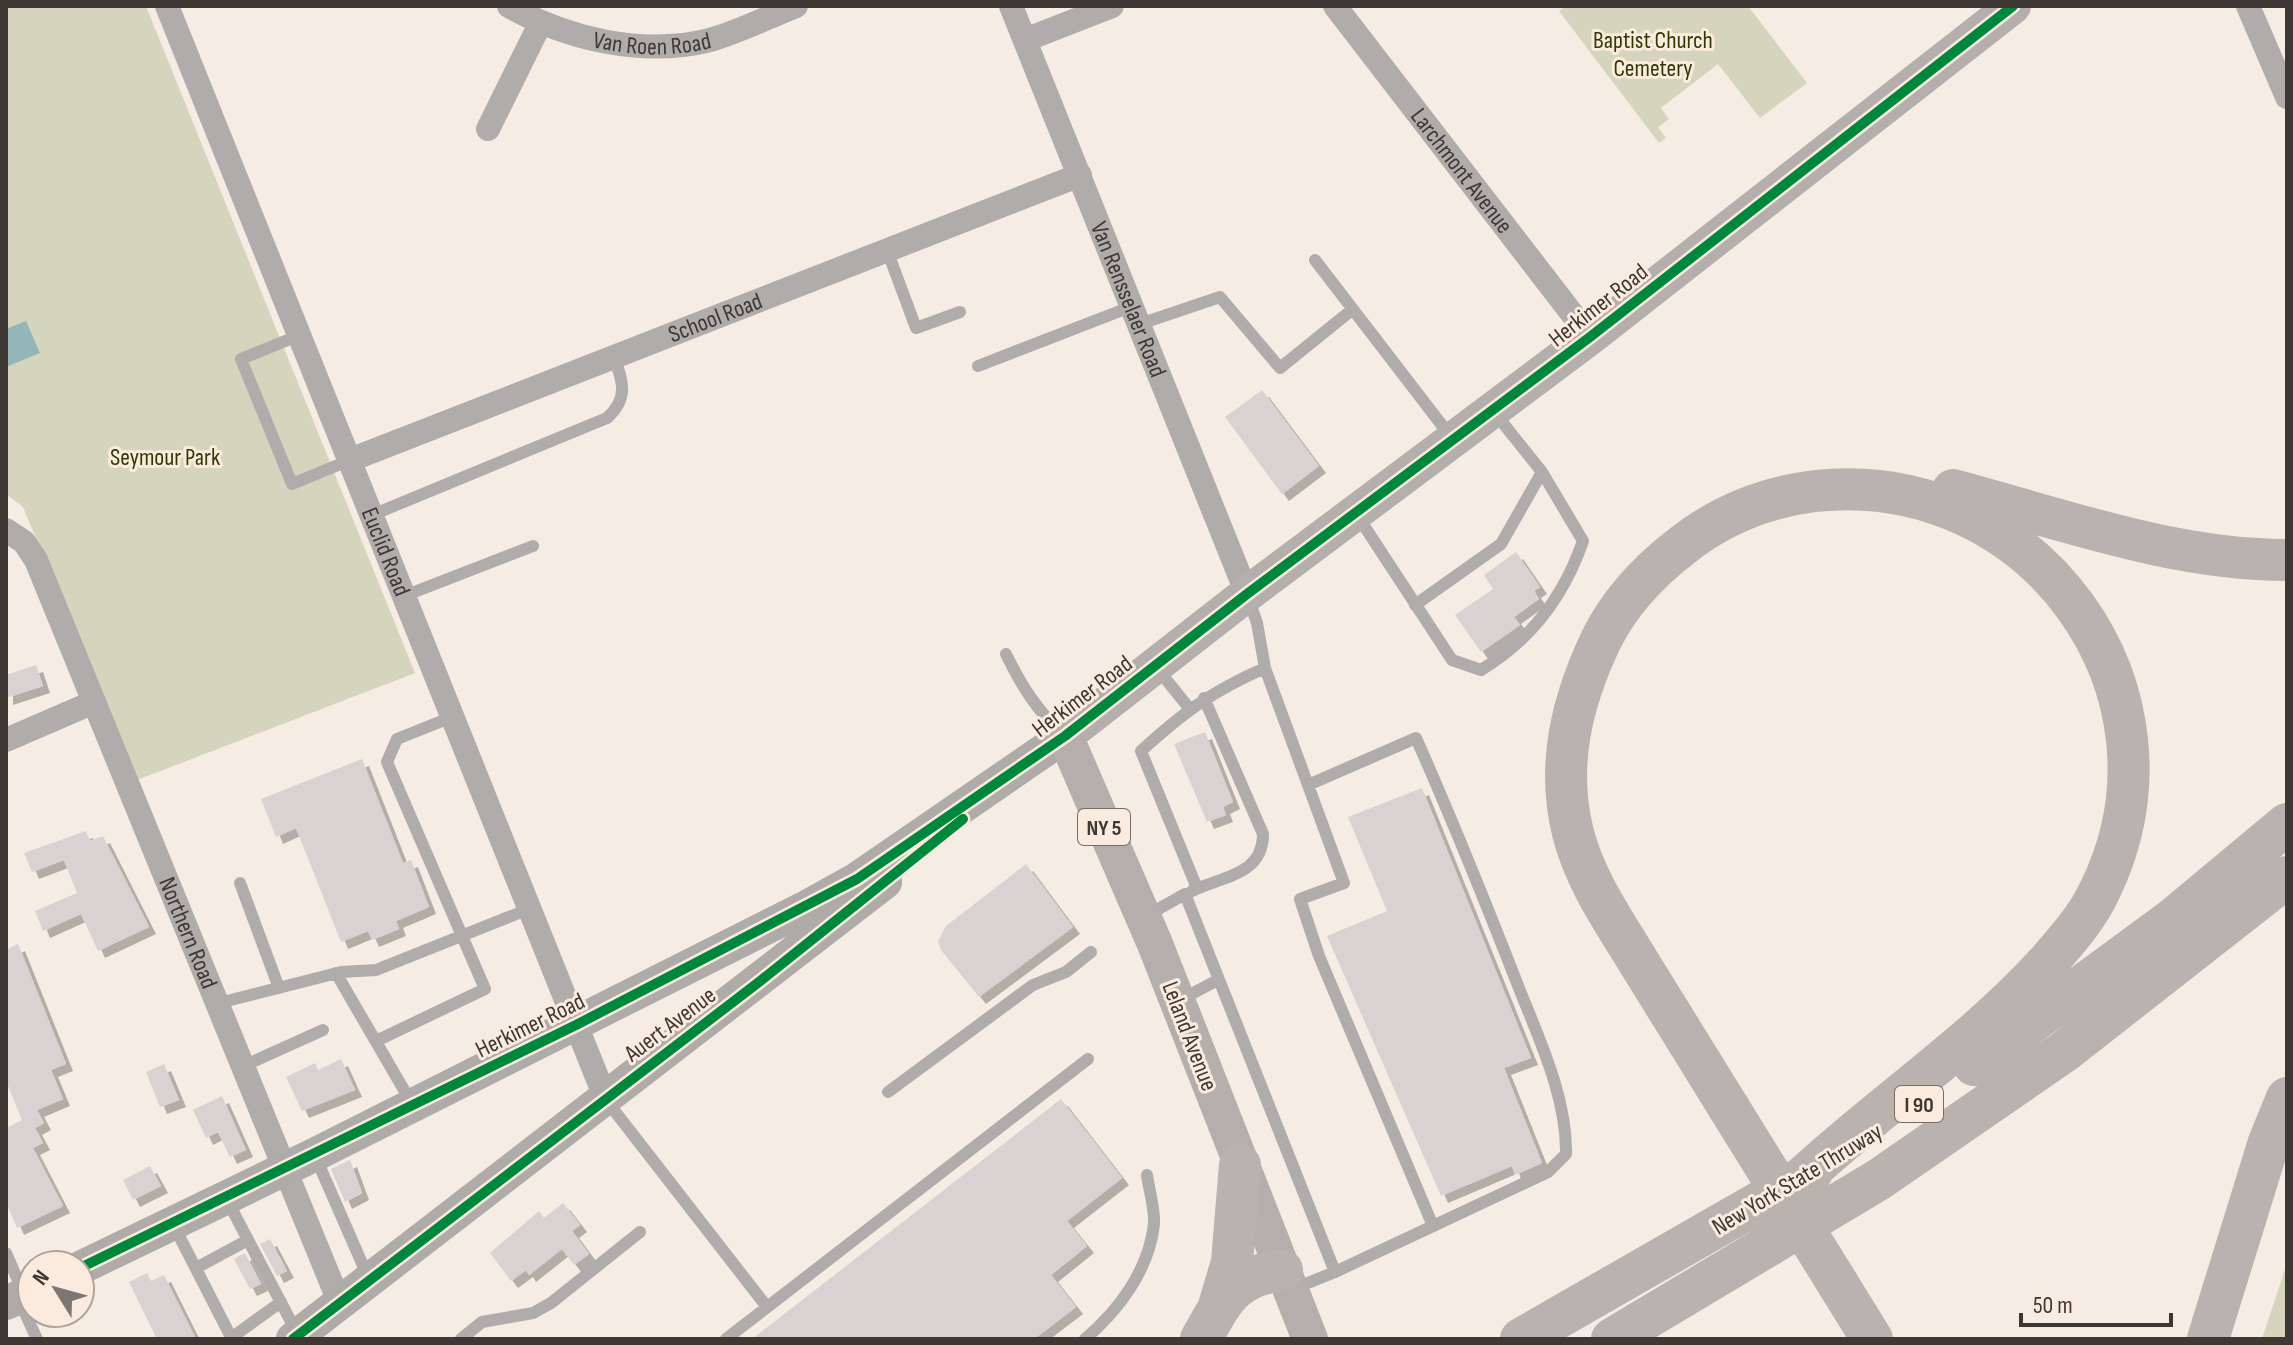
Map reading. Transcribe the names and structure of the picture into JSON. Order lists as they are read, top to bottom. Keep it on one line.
{"streets":{"highway":["NY 5","I 90","New York State Thruway"],"main road":["Herkimer Road","Auert Avenue","Leland Avenue"],"street":["Van Roen Road","Larchmont Avenue","Van Rensselaer Road","School Road","Euclid Road","Northern Road"]},"crossings":[["Larchmont Avenue","Herkimer Road"],["Van Rensselaer Road","Herkimer Road"],["Van Rensselaer Road","School Road"],["Herkimer Road","Euclid Road"],["Herkimer Road","Northern Road"],["Herkimer Road","Auert Avenue"],["Herkimer Road","Leland Avenue"],["School Road","Euclid Road"],["Euclid Road","Auert Avenue"],["NY 5","Leland Avenue"],["Northern Road","Auert Avenue"],["Auert Avenue","Leland Avenue"]],"parks":["Baptist Church Cemetery","Seymour Park"],"scale_bar":"50 m","north":"top left"}
